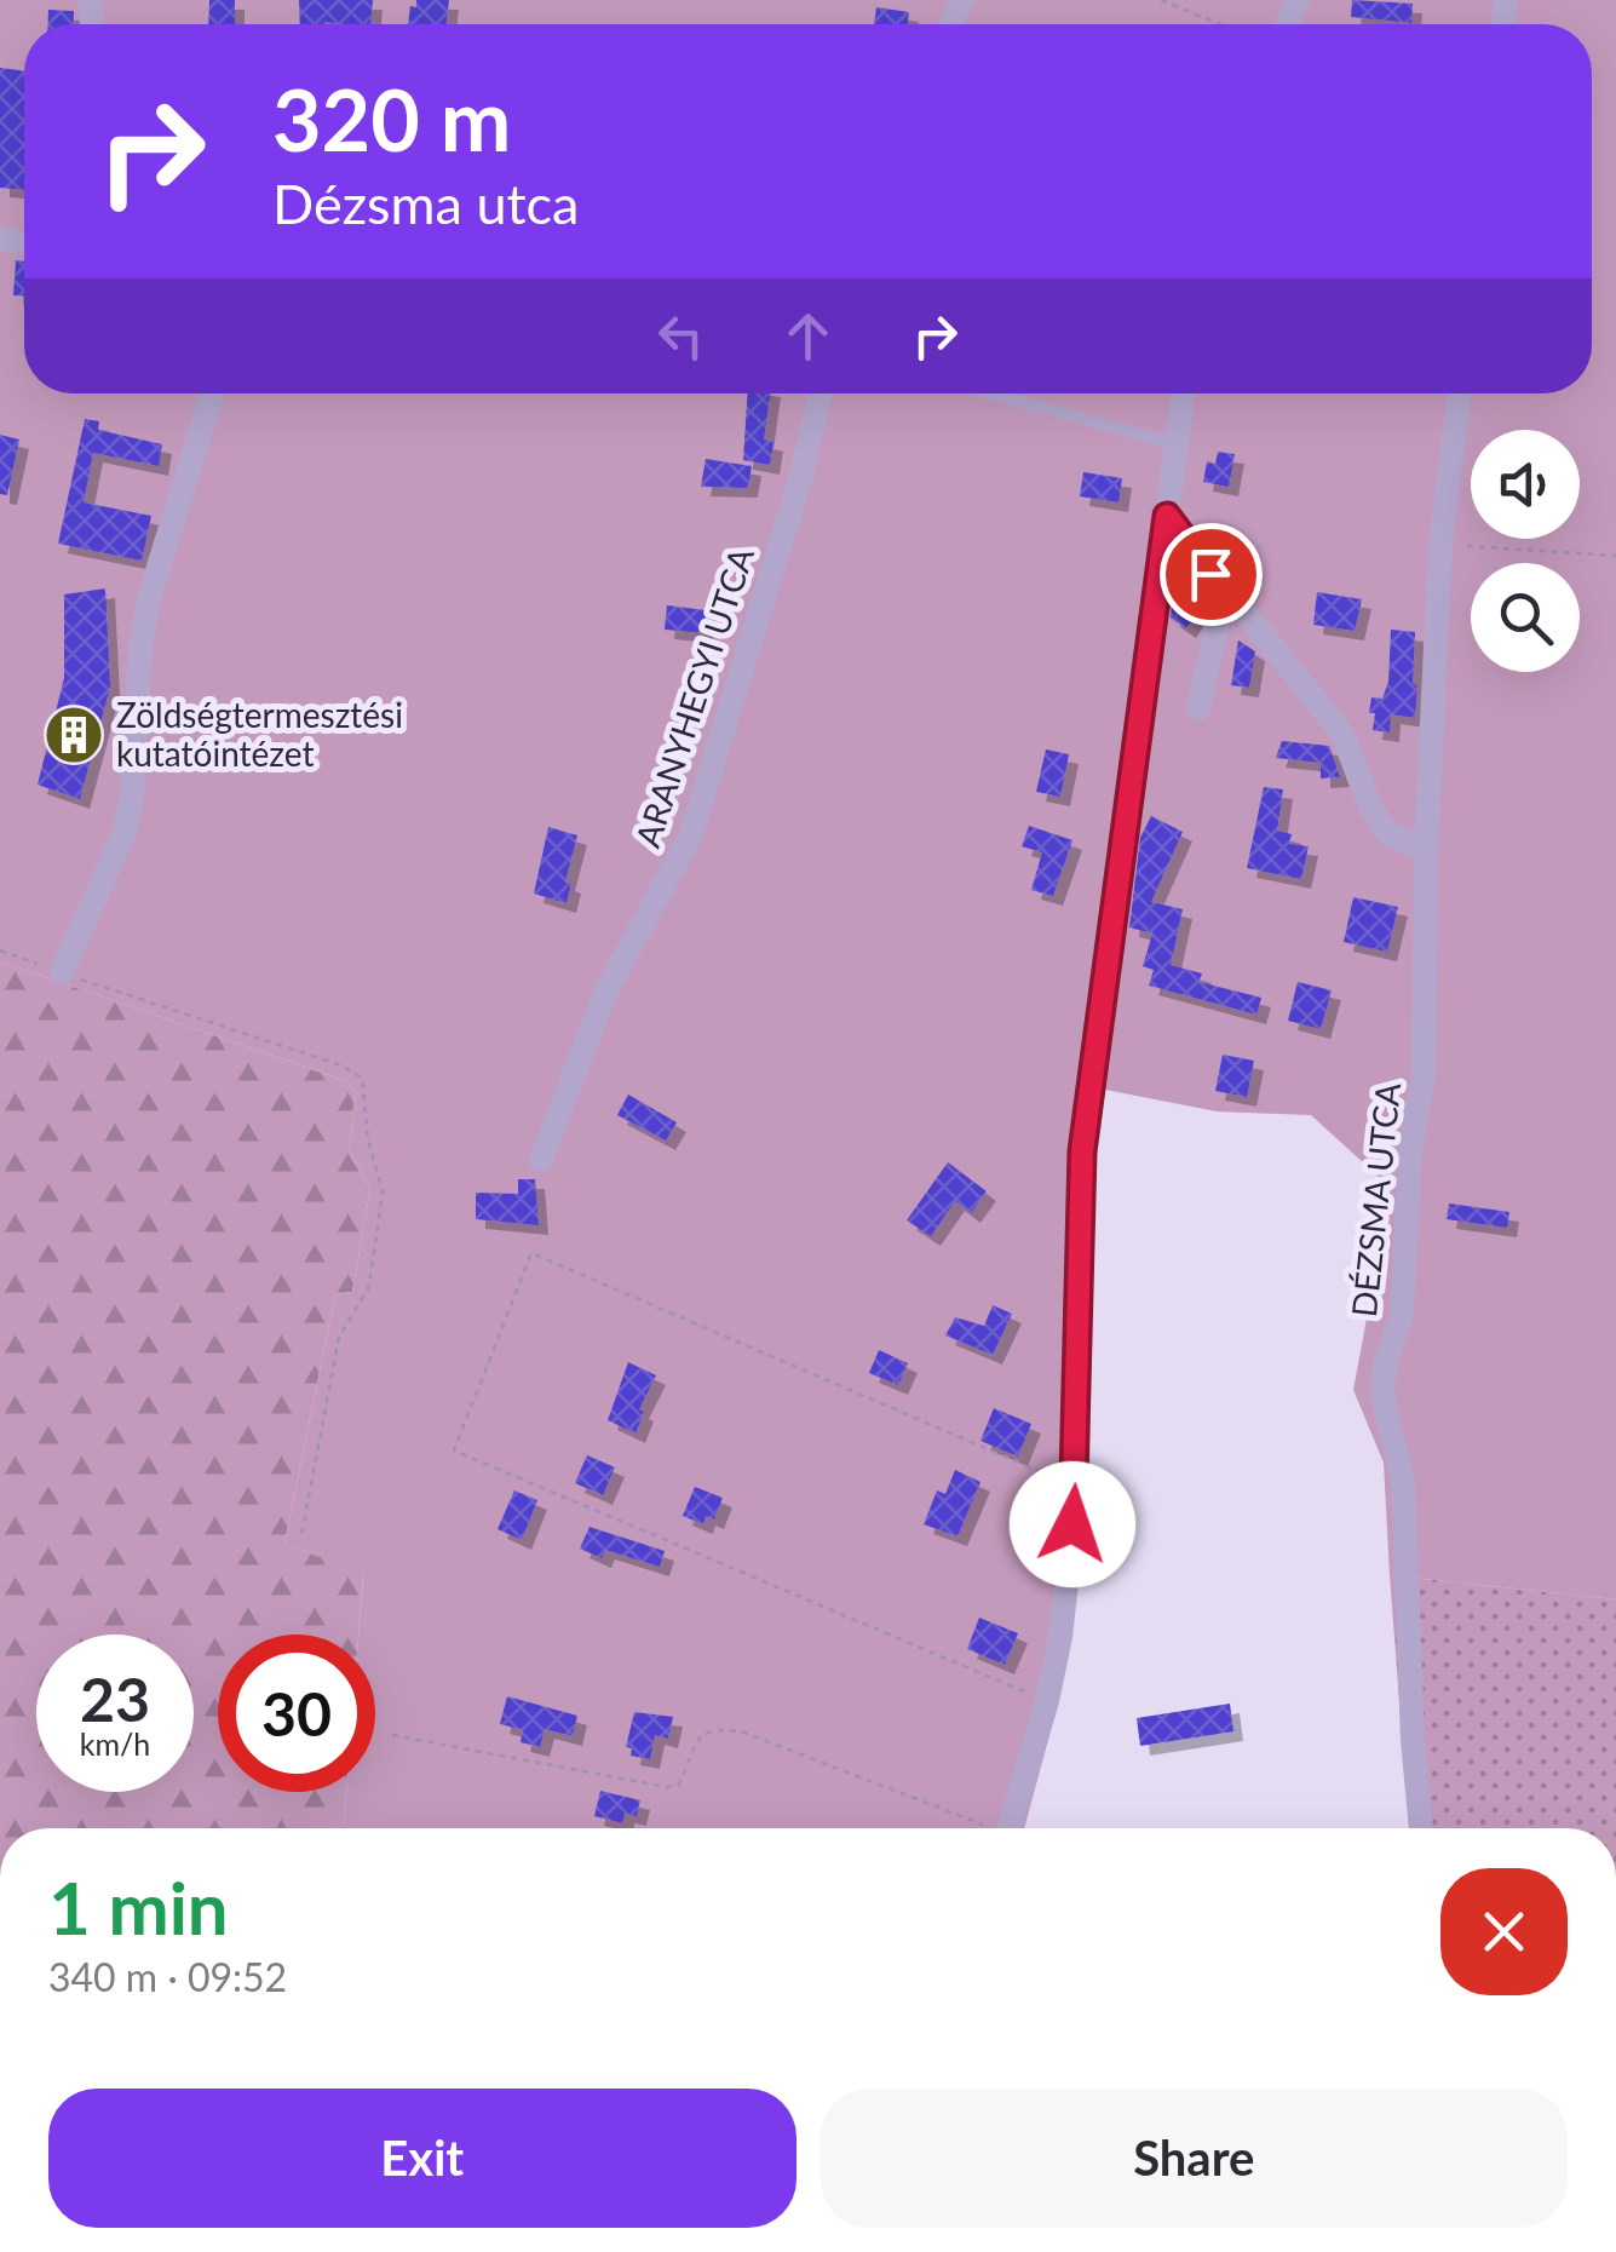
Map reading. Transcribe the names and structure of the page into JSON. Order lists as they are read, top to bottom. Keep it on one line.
{"streets":{"street":["ARANYHEGYI UTCA","DÉZSMA UTCA"]},"places":{"building":["Zöldségtermesztési kutatóintézet"]},"page":{"turn":["320 m","Dézsma utca"],"speed":"23 km/h","limit":"30","heading":["1 min","340 m · 09:52"],"buttons":["Exit","Share"]}}
